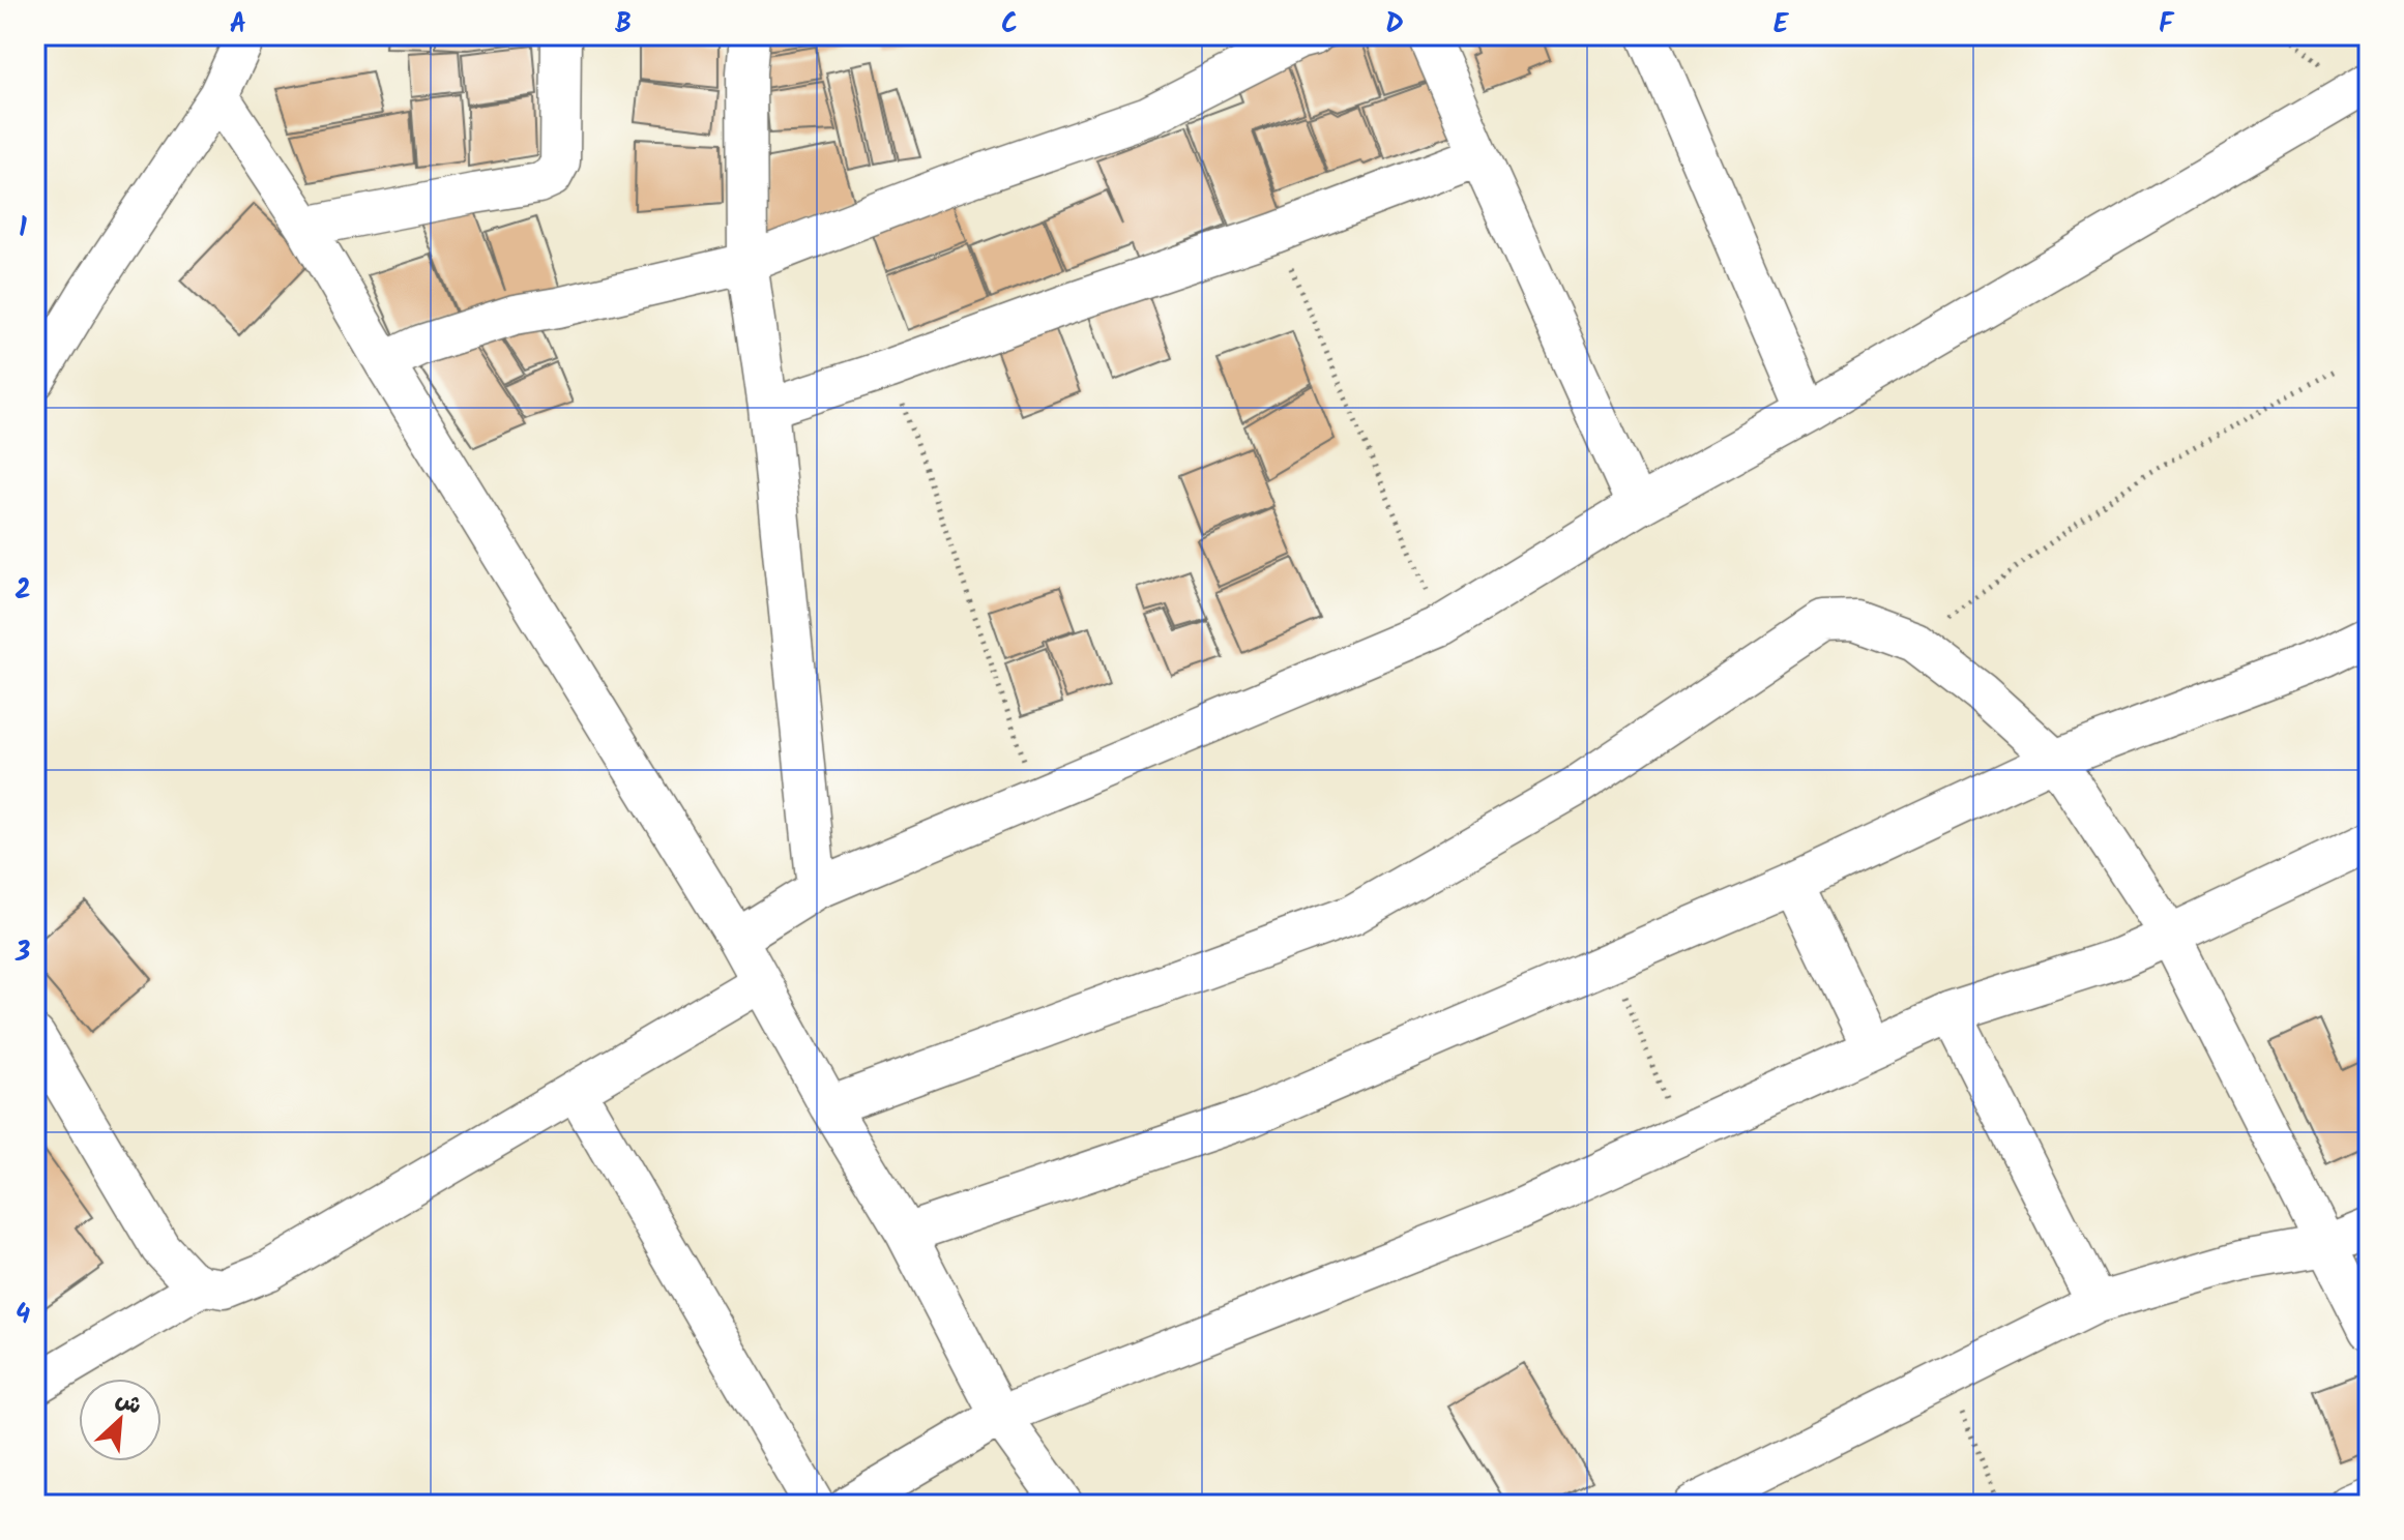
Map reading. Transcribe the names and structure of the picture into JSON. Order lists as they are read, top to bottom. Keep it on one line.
{"north":"top right","grid":{"columns":["A","B","C","D","E","F"],"rows":["1","2","3","4"]}}
